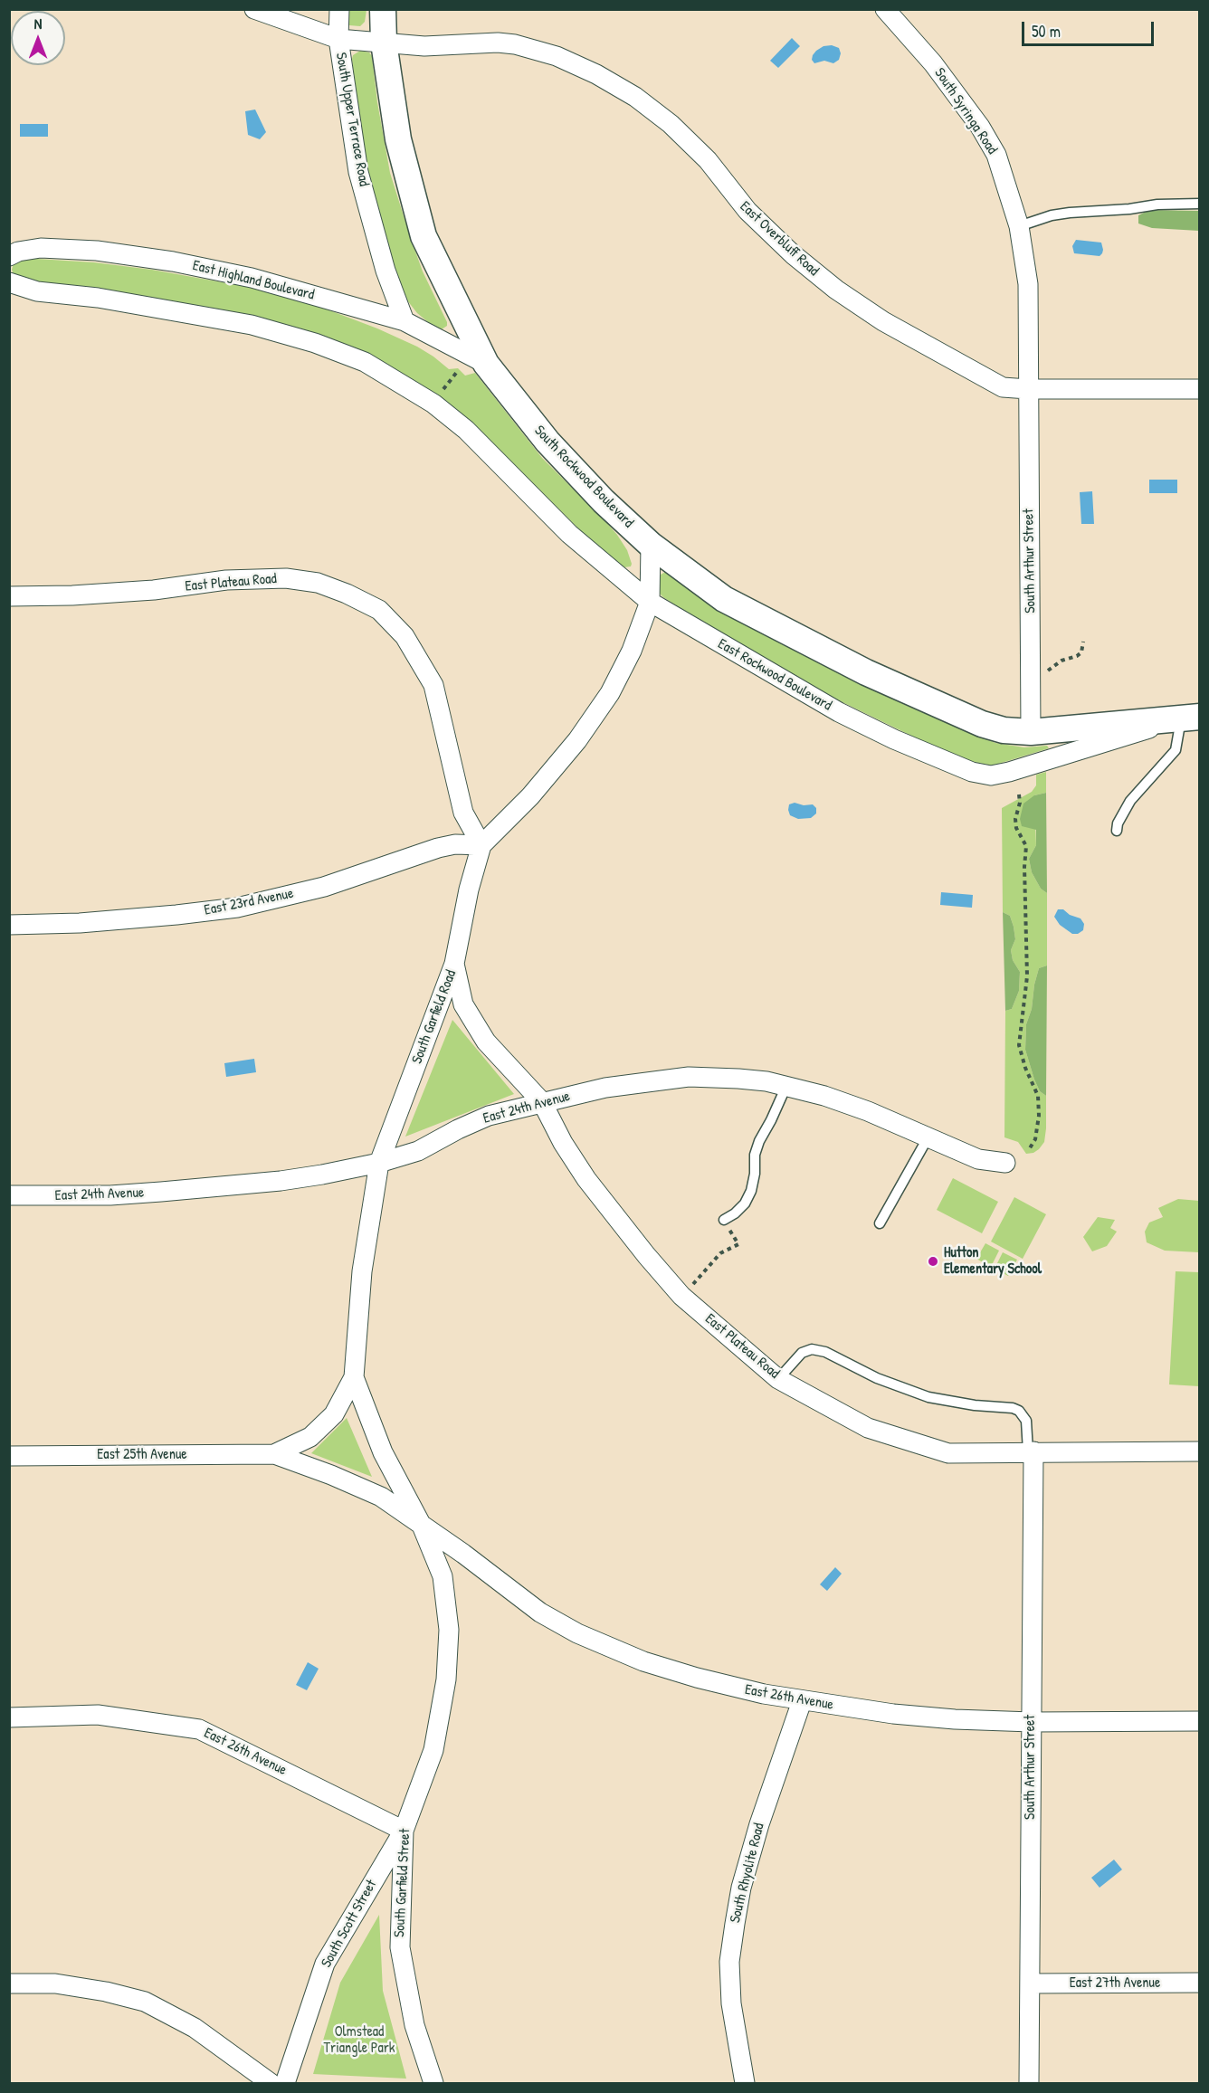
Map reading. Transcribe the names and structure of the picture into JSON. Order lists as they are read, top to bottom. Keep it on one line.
{"streets":{"street":["South Syringa Road","South Upper Terrace Road","East Overbluff Road","East Highland Boulevard","South Rockwood Boulevard","South Arthur Street","East Plateau Road","East Rockwood Boulevard","East 23rd Avenue","South Garfield Road","East 24th Avenue","East 25th Avenue","East 26th Avenue","South Rhyolite Road","South Garfield Street","South Scott Street","East 27th Avenue"]},"crossings":[["South Syringa Road","East Overbluff Road"],["South Syringa Road","South Arthur Street"],["South Upper Terrace Road","East Overbluff Road"],["South Upper Terrace Road","East Highland Boulevard"],["East Overbluff Road","South Rockwood Boulevard"],["East Overbluff Road","South Arthur Street"],["East Highland Boulevard","South Rockwood Boulevard"],["South Rockwood Boulevard","South Arthur Street"],["South Rockwood Boulevard","South Garfield Road"],["South Arthur Street","East Plateau Road"],["South Arthur Street","East 26th Avenue"],["South Arthur Street","East 27th Avenue"],["East Plateau Road","East 23rd Avenue"],["East Plateau Road","South Garfield Road"],["East Plateau Road","East 24th Avenue"],["East Rockwood Boulevard","South Garfield Road"],["East 23rd Avenue","South Garfield Road"],["South Garfield Road","East 24th Avenue"],["South Garfield Road","East 25th Avenue"],["South Garfield Road","East 26th Avenue"],["South Garfield Road","South Garfield Street"],["East 25th Avenue","East 26th Avenue"],["East 25th Avenue","South Garfield Street"],["East 26th Avenue","South Rhyolite Road"],["East 26th Avenue","South Garfield Street"],["East 26th Avenue","South Scott Street"],["South Garfield Street","South Scott Street"]],"parks":["Olmstead Triangle Park"],"places":["Hutton Elementary School"],"scale_bar":"50 m","north":"top"}
